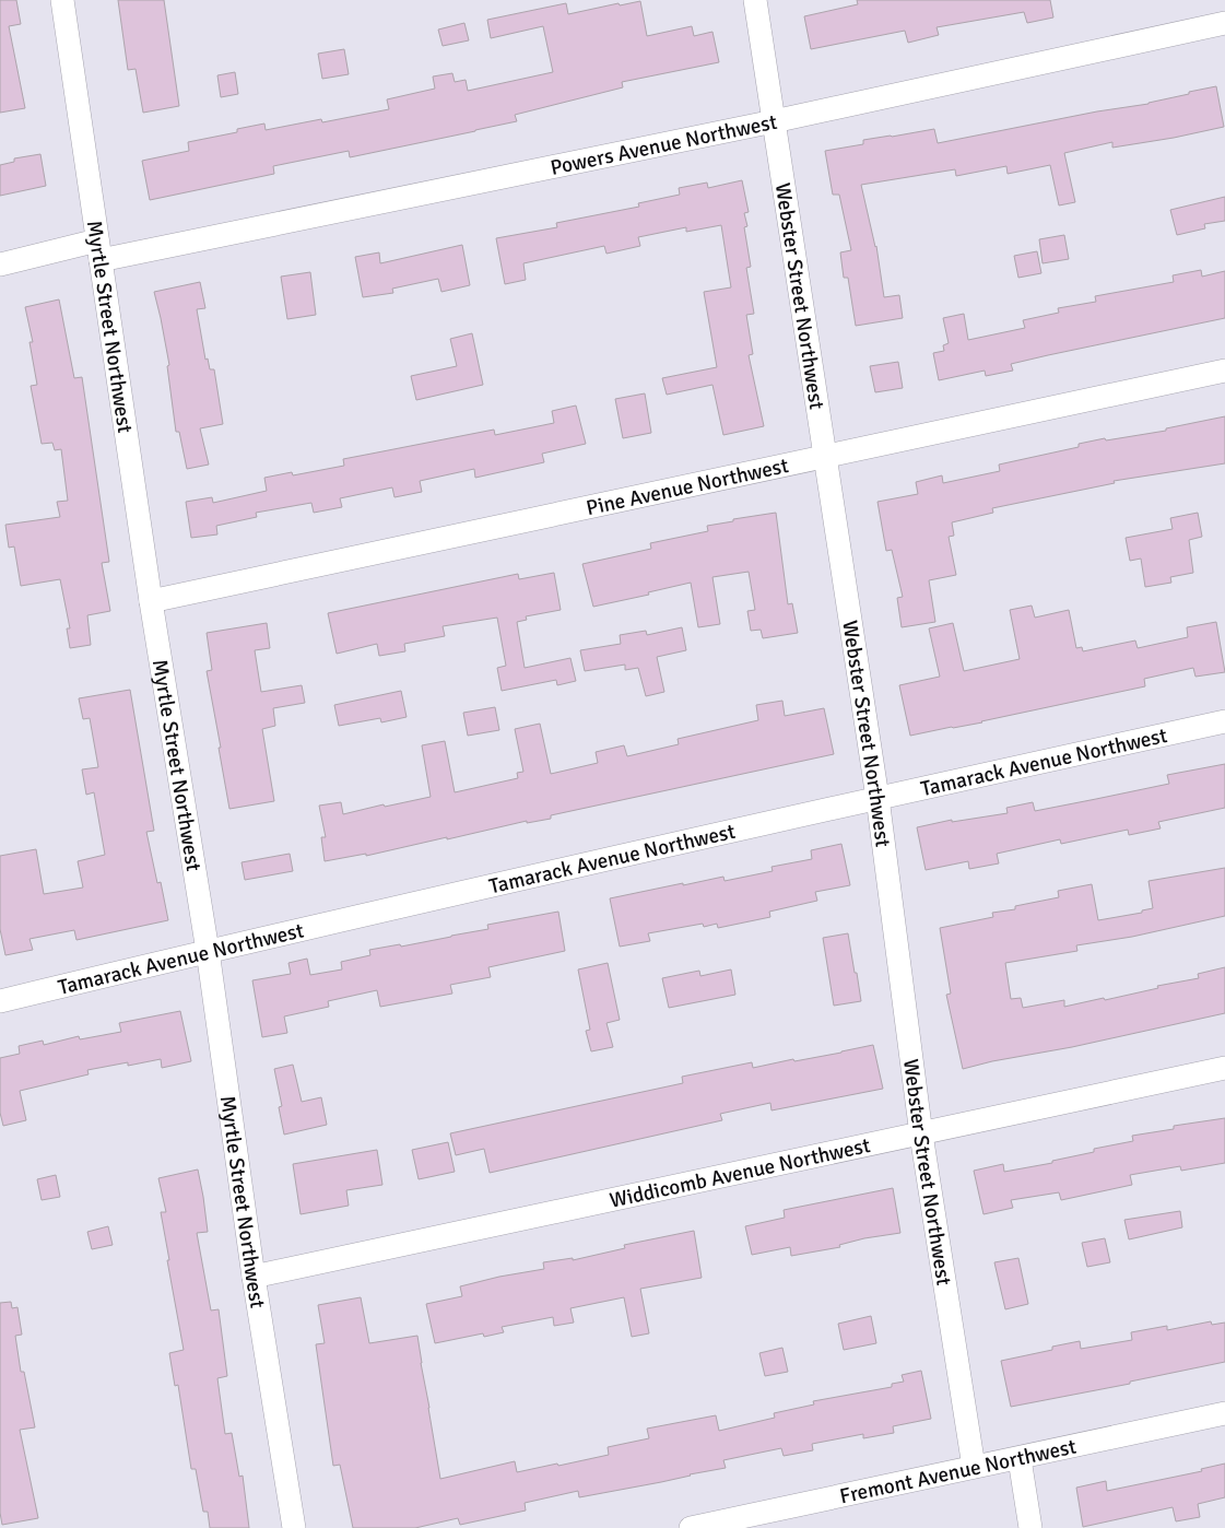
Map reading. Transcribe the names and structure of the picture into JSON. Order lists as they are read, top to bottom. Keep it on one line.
{"streets":{"street":["Powers Avenue Northwest","Webster Street Northwest","Myrtle Street Northwest","Pine Avenue Northwest","Tamarack Avenue Northwest","Widdicomb Avenue Northwest","Fremont Avenue Northwest"]},"crossings":[["Powers Avenue Northwest","Webster Street Northwest"],["Powers Avenue Northwest","Myrtle Street Northwest"],["Webster Street Northwest","Pine Avenue Northwest"],["Webster Street Northwest","Tamarack Avenue Northwest"],["Webster Street Northwest","Widdicomb Avenue Northwest"],["Webster Street Northwest","Fremont Avenue Northwest"],["Myrtle Street Northwest","Pine Avenue Northwest"],["Myrtle Street Northwest","Tamarack Avenue Northwest"],["Myrtle Street Northwest","Widdicomb Avenue Northwest"]]}
